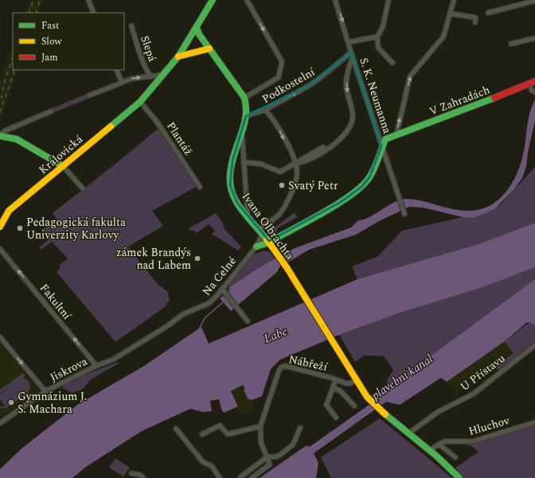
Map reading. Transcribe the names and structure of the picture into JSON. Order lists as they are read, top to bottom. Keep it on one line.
{"streets":{"main road":["V Zahradách","Královická","Ivana Olbrachta"],"street":["Slepá","Podkostelní","S. K. Neumanna","Plantáž","Na Celné","Fakultní","Nábřeží","Jiskrova","U Přístavu","Hluchov"]},"crossings":[["Podkostelní","S. K. Neumanna"],["Podkostelní","Ivana Olbrachta"],["S. K. Neumanna","V Zahradách"],["Plantáž","Královická"],["Královická","Ivana Olbrachta"],["Ivana Olbrachta","Na Celné"],["Ivana Olbrachta","Nábřeží"],["Ivana Olbrachta","U Přístavu"],["Ivana Olbrachta","Hluchov"],["Na Celné","Jiskrova"],["Fakultní","Jiskrova"]],"one_way":["Podkostelní","Fakultní"],"water":["Labe","plavební kanál"],"places":["Svatý Petr","Pedagogická fakulta Univerzity Karlovy","zámek Brandýs nad Labem","Gymnázium J. S. Machara"],"legend":["Fast","Slow","Jam"]}
